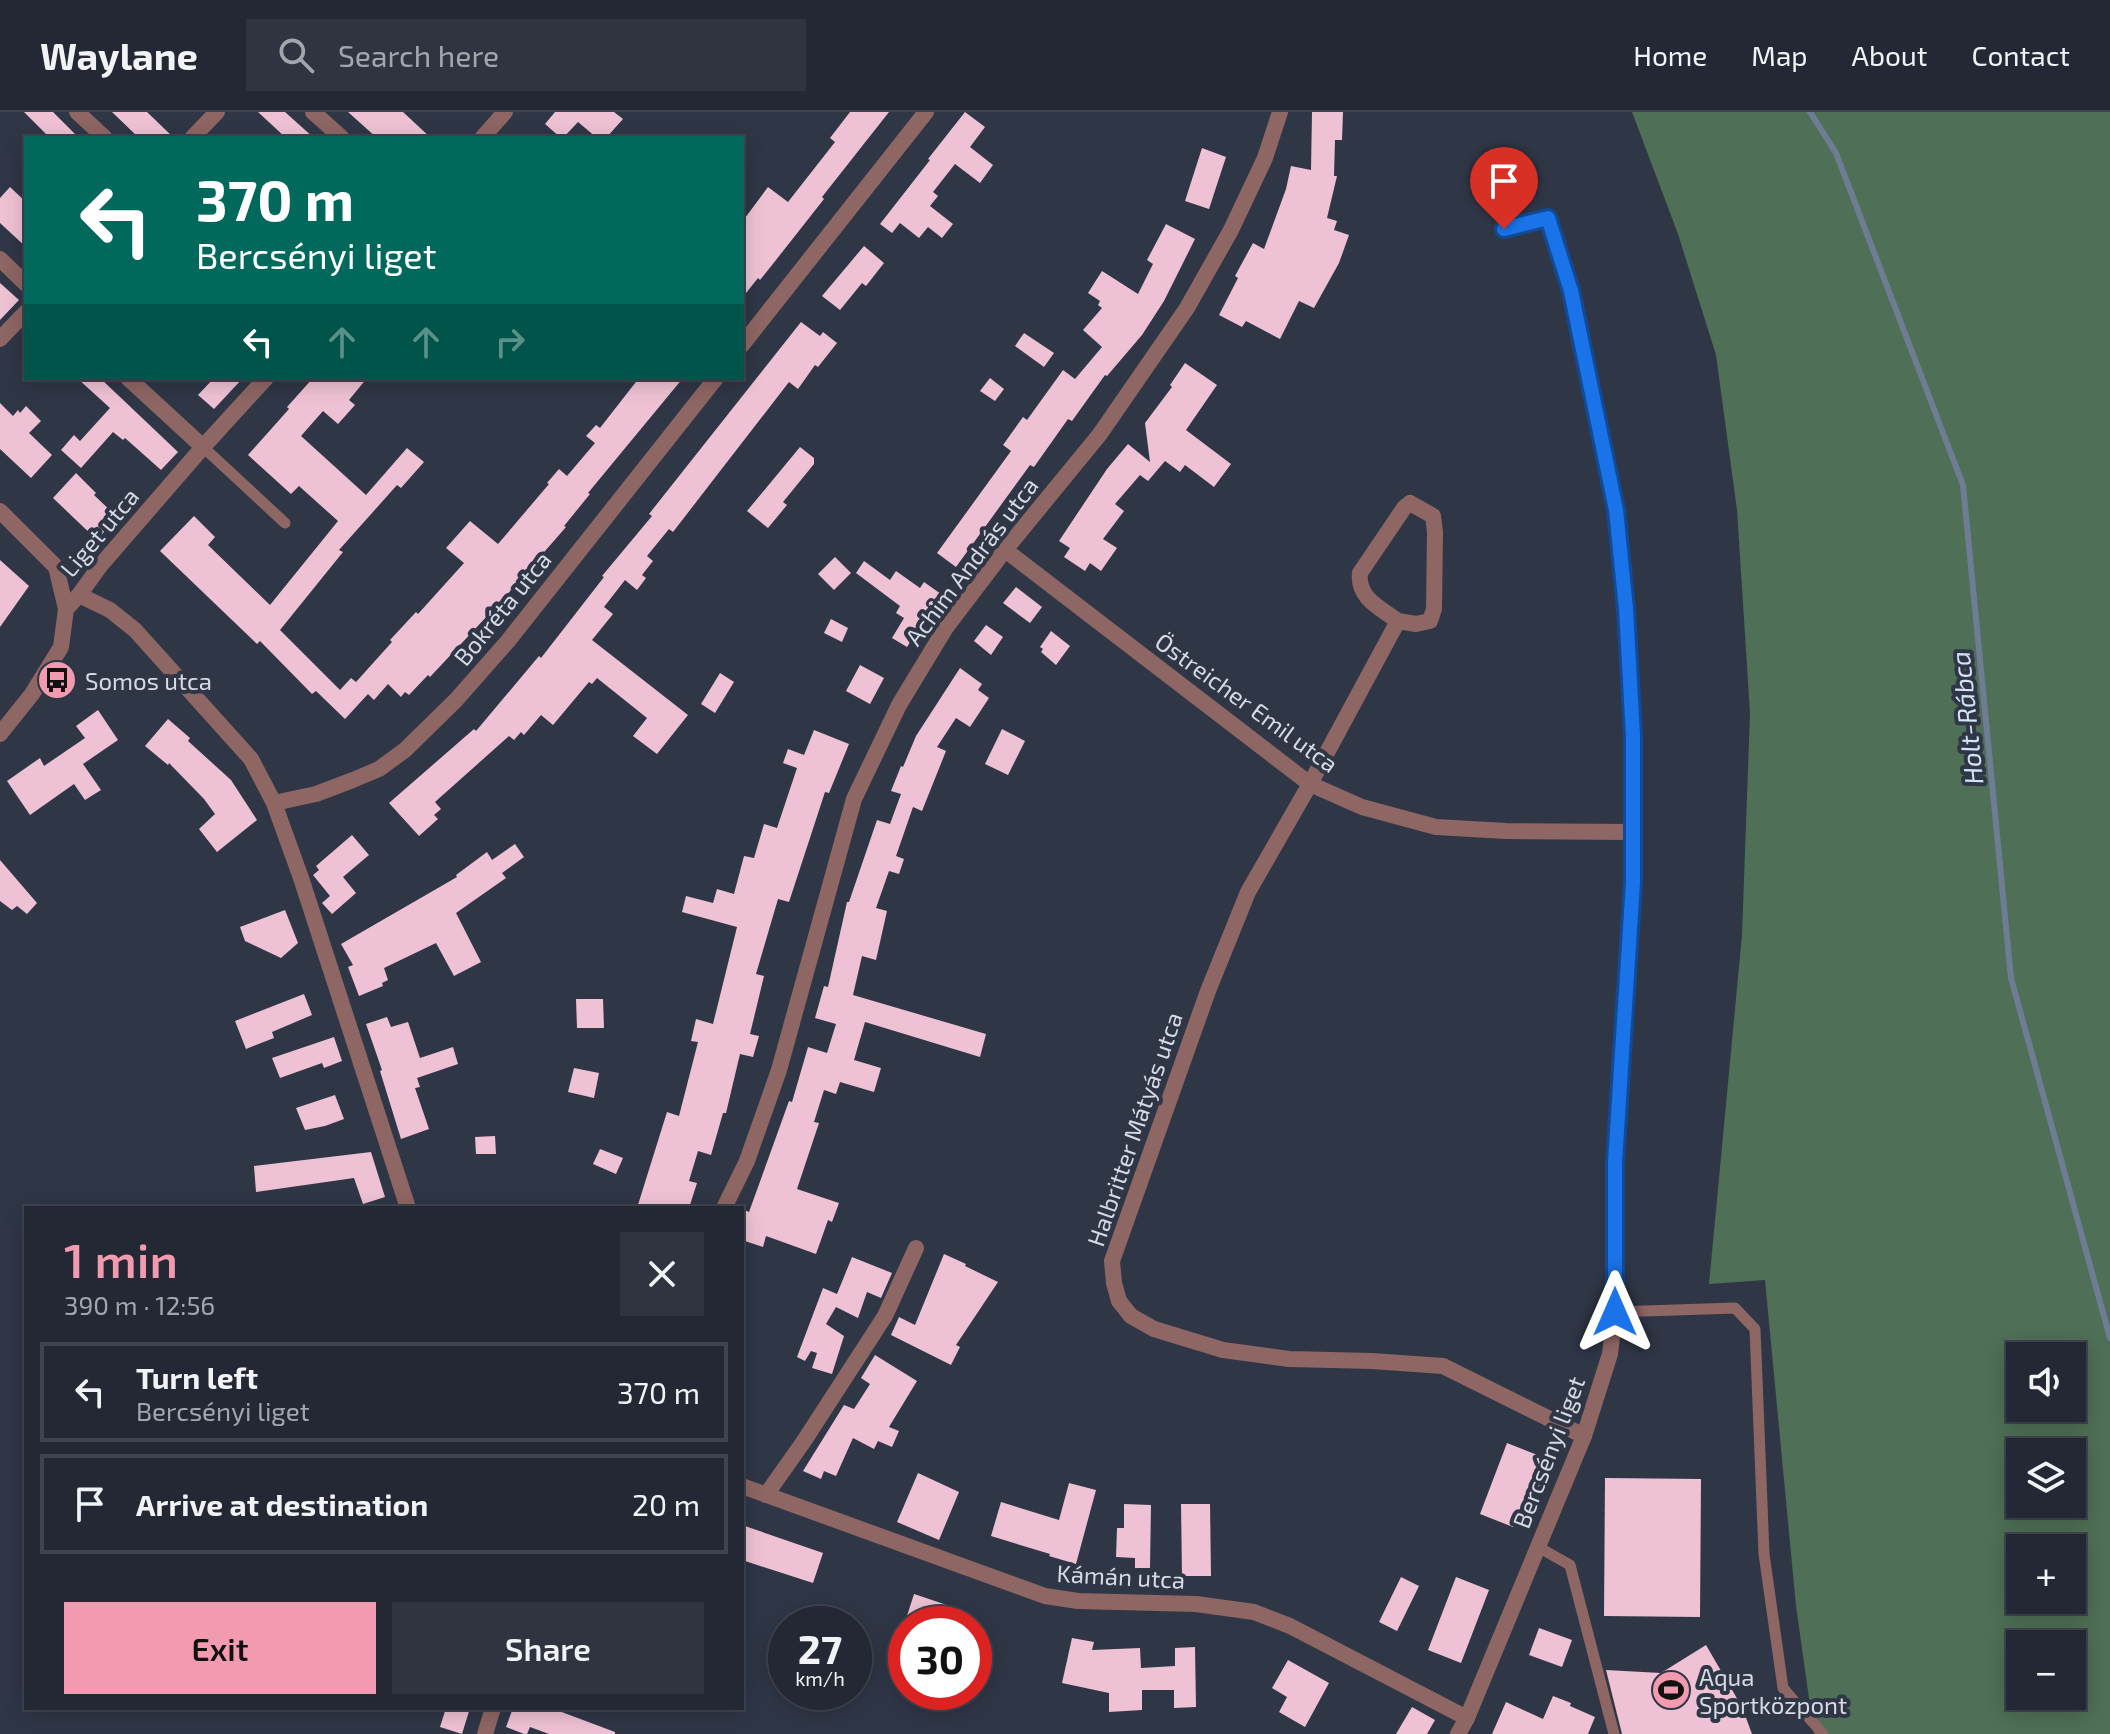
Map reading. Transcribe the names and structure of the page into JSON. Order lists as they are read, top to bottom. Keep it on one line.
{"streets":{"street":["Liget utca","Achim András utca","Bokréta utca","Östreicher Emil utca","Halbritter Mátyás utca","Bercsényi liget","Kámán utca"]},"crossings":[["Achim András utca","Östreicher Emil utca"],["Östreicher Emil utca","Halbritter Mátyás utca"],["Östreicher Emil utca","Bercsényi liget"],["Halbritter Mátyás utca","Bercsényi liget"],["Bercsényi liget","Kámán utca"]],"water":["Holt-Rábca"],"places":{"bus stop":["Somos utca"],"sports":["Aqua Sportközpont"]},"page":{"header":"Waylane","search":"Search here","nav":["Home","Map","About","Contact"],"turn":["370 m","Bercsényi liget"],"heading":["1 min","390 m · 12:56"],"map_buttons":["+","−"],"list":[{"name":"Turn left","note":"Bercsényi liget","value":"370 m"},{"name":"Arrive at destination","value":"20 m"}],"buttons":["Exit","Share"],"speed":"27 km/h","limit":"30"}}
